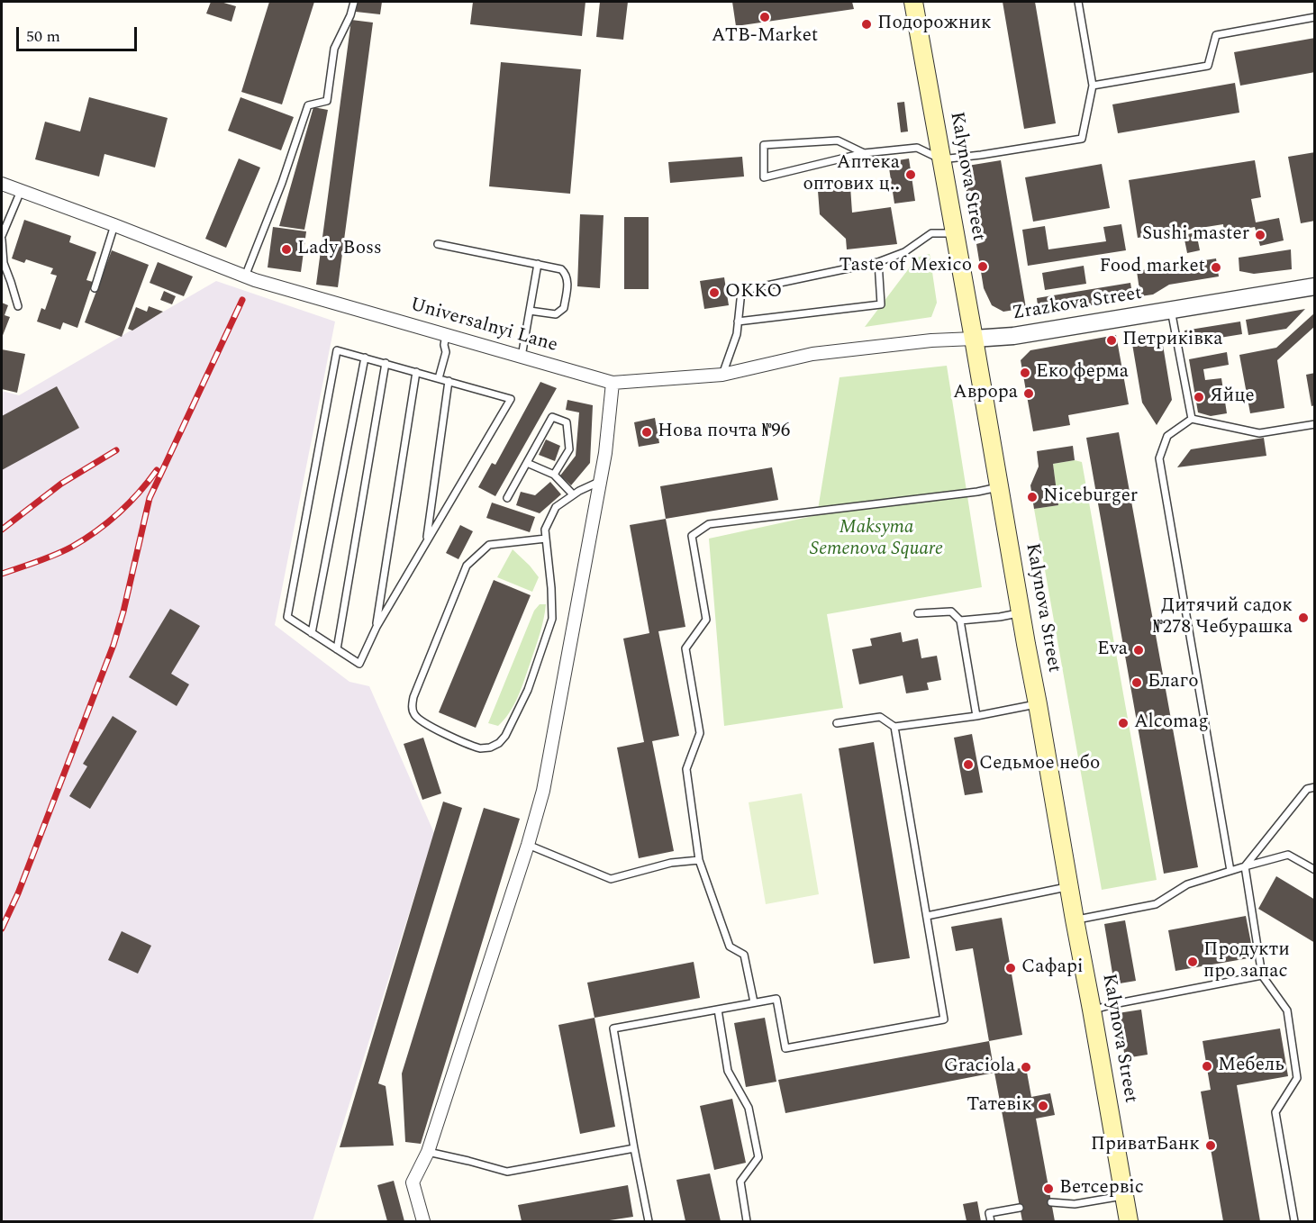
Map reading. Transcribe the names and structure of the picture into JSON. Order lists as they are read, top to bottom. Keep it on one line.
{"streets":{"main road":["Kalynova Street"],"street":["Zrazkova Street","Universalnyi Lane"]},"crossings":[["Kalynova Street","Zrazkova Street"],["Kalynova Street","Universalnyi Lane"],["Zrazkova Street","Universalnyi Lane"]],"parks":["Maksyma Semenova Square"],"places":["ATB-Market","Подорожник","Аптека оптових ц‥","Sushi master","Lady Boss","Taste of Mexico","Food market","OKKO","Петриківка","Еко ферма","Аврора","Яйце","Нова почта №96","Niceburger","Дитячий садок №278 Чебурашка","Eva","Благо","Alcomag","Седьмое небо","Продукти про запас","Сафарі","Мебель","Graciola","Татевік","ПриватБанк","Ветсервіс"],"scale_bar":"50 m"}
